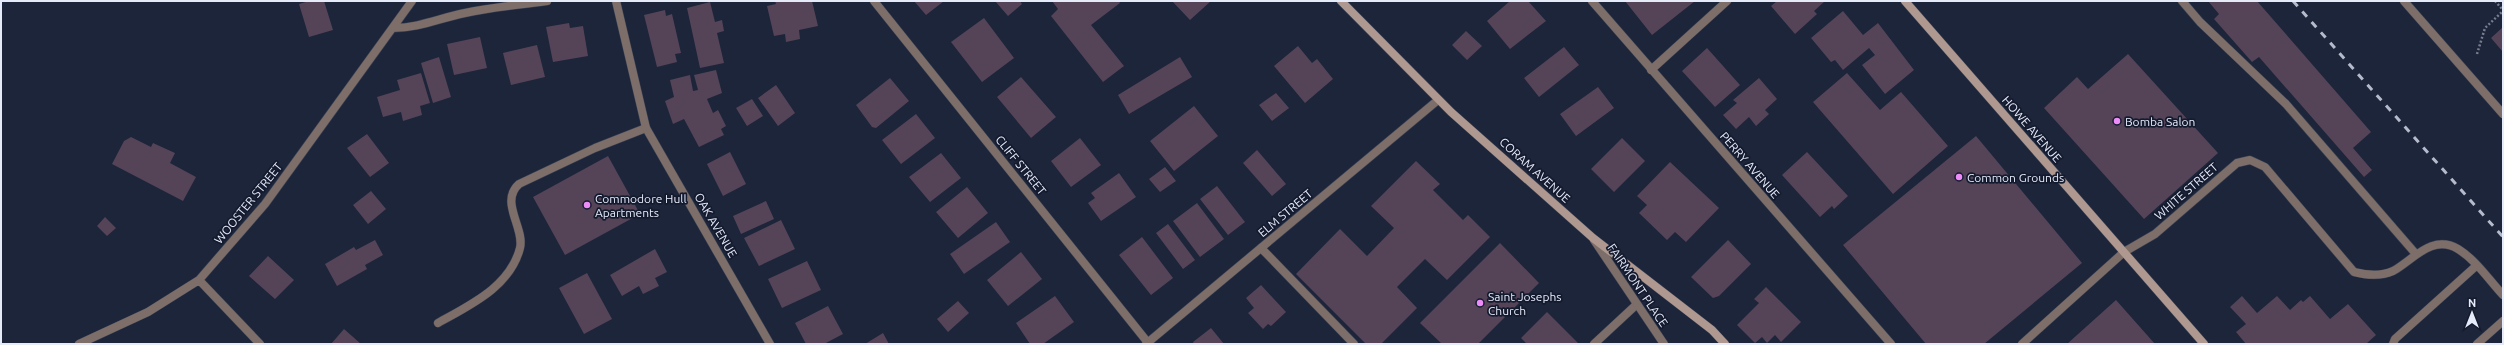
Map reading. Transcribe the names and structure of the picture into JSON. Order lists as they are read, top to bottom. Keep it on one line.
{"streets":{"main road":["HOWE AVENUE","CORAM AVENUE"],"street":["CLIFF STREET","PERRY AVENUE","WHITE STREET","WOOSTER STREET","ELM STREET","OAK AVENUE","FAIRMONT PLACE"]},"crossings":[["HOWE AVENUE","WHITE STREET"],["CLIFF STREET","ELM STREET"],["CORAM AVENUE","ELM STREET"],["CORAM AVENUE","FAIRMONT PLACE"]],"places":["Bomba Salon","Common Grounds","Commodore Hull Apartments","Saint Josephs Church"],"north":"top"}
